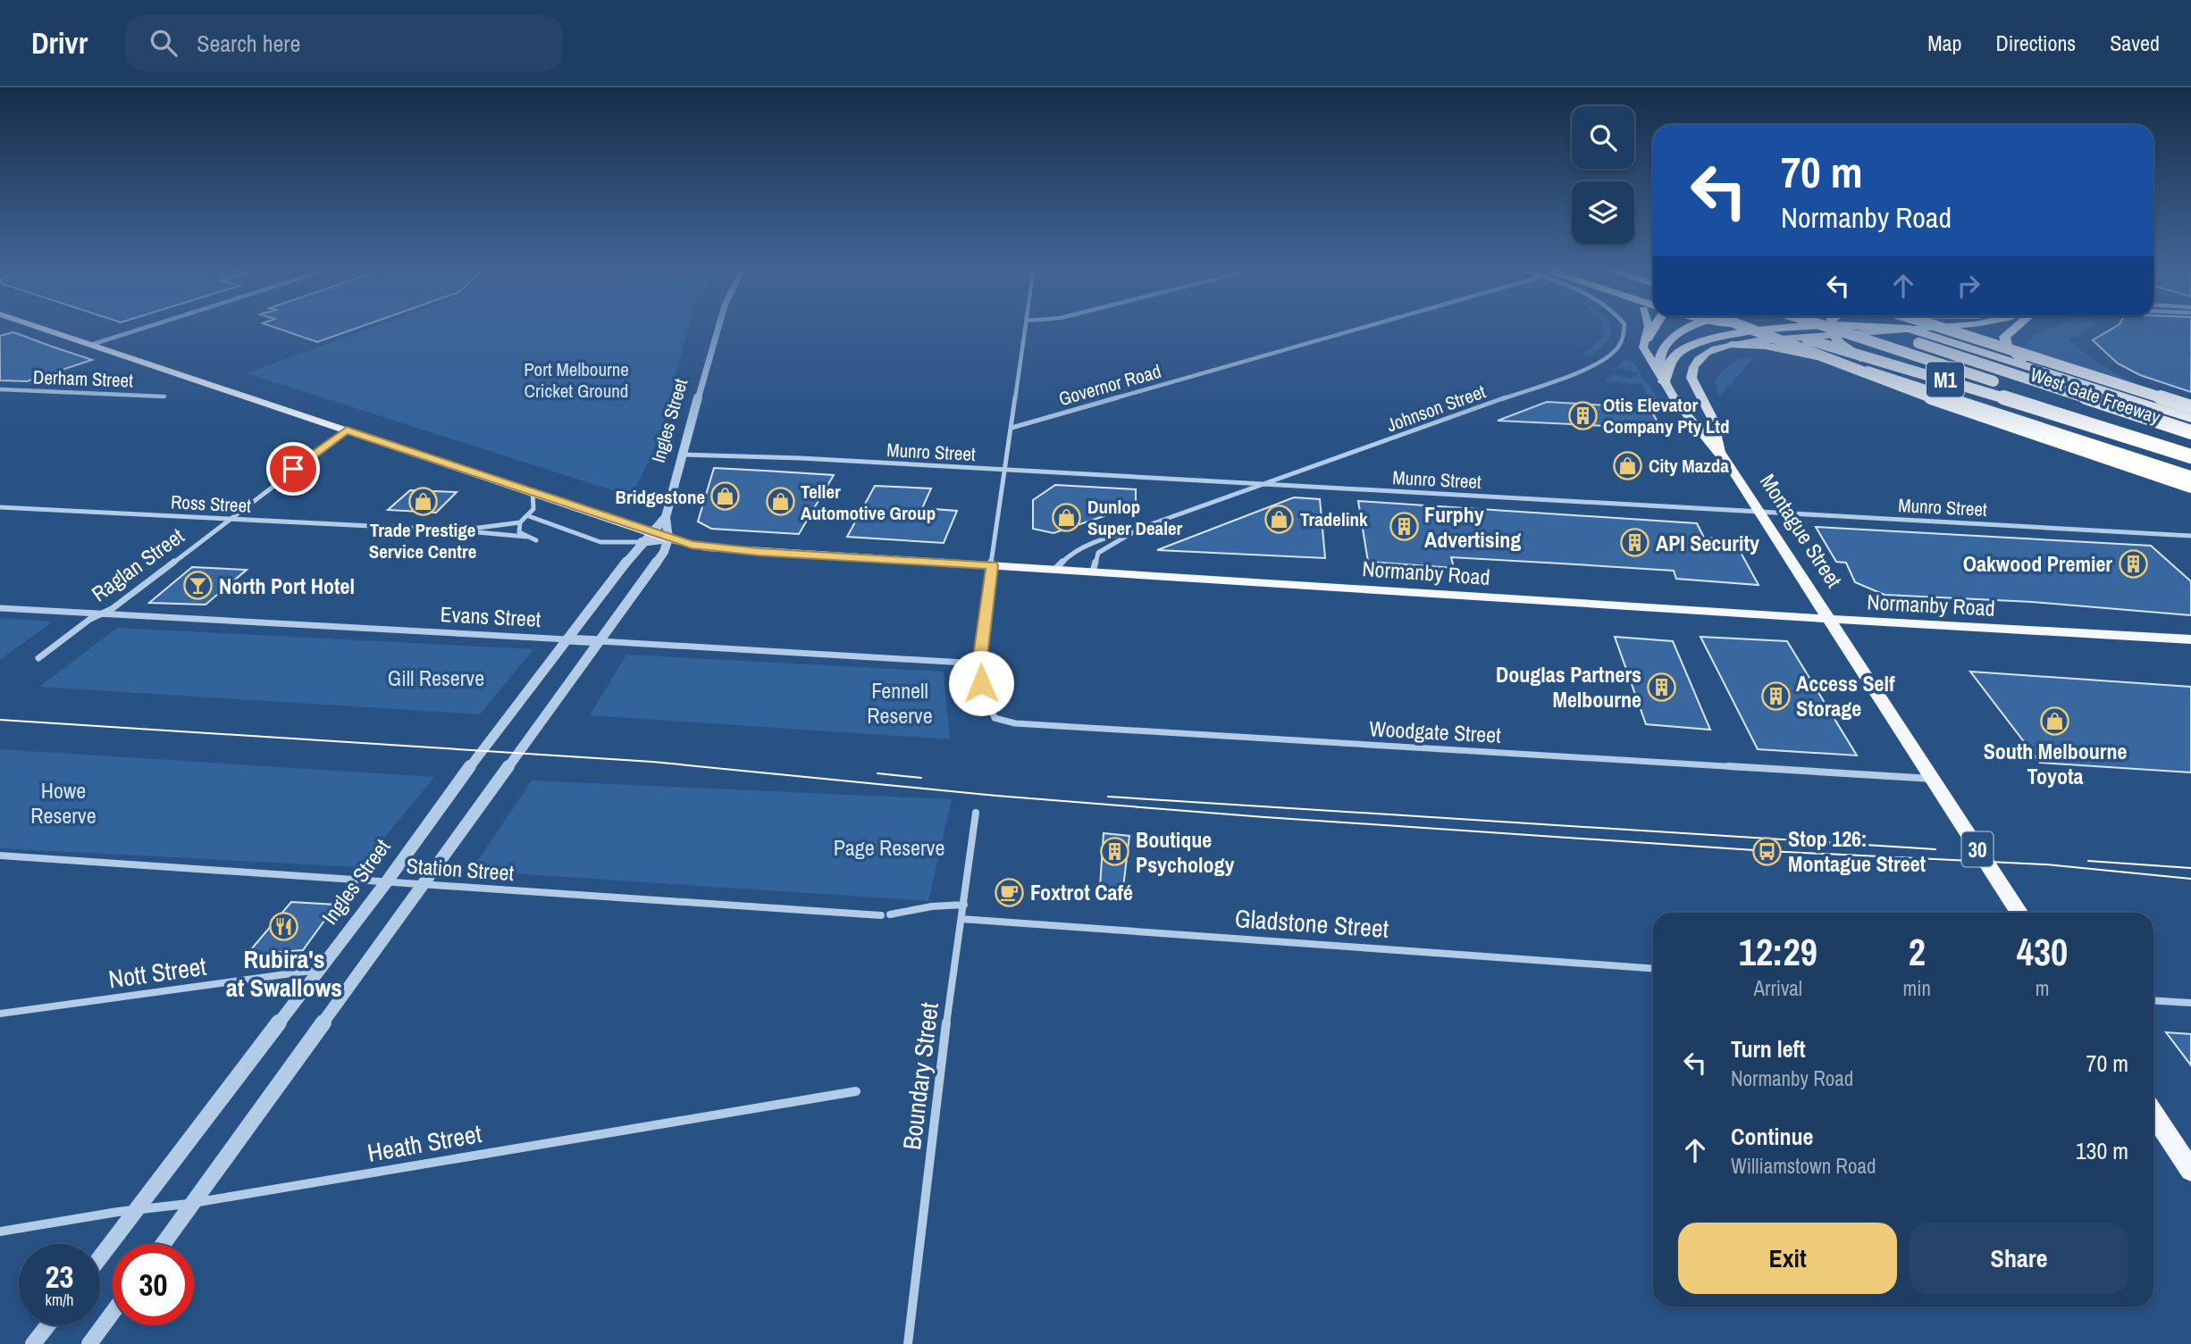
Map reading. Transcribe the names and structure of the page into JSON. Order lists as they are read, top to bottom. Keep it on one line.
{"streets":{"highway":["M1","West Gate Freeway"],"main road":["Montague Street","Normanby Road","30"],"street":["Derham Street","Governor Road","Johnson Street","Ingles Street","Munro Street","Ross Street","Raglan Street","Evans Street","Woodgate Street","Station Street","Gladstone Street","Nott Street","Boundary Street","Heath Street"]},"crossings":[["Johnson Street","Munro Street"],["Johnson Street","Normanby Road"],["Ingles Street","Munro Street"],["Ingles Street","Normanby Road"],["Ingles Street","Evans Street"],["Ingles Street","Station Street"],["Ingles Street","Nott Street"],["Ingles Street","Heath Street"],["Munro Street","Montague Street"],["Ross Street","Raglan Street"],["Montague Street","Normanby Road"],["Montague Street","Woodgate Street"],["Raglan Street","Normanby Road"],["Raglan Street","Evans Street"],["Evans Street","Woodgate Street"],["Gladstone Street","Boundary Street"]],"parks":["Port Melbourne Cricket Ground","Gill Reserve","Fennell Reserve","Howe Reserve","Page Reserve"],"places":{"building":["Otis Elevator Company Pty Ltd","Furphy Advertising","API Security","Oakwood Premier","Douglas Partners Melbourne","Access Self Storage","Boutique Psychology"],"shop":["City Mazda","Bridgestone","Trade Prestige Service Centre","Teller Automotive Group","Dunlop Super Dealer","Tradelink","South Melbourne Toyota"],"bar":["North Port Hotel"],"bus stop":["Stop 126: Montague Street"],"cafe":["Foxtrot Café"],"restaurant":["Rubira's at Swallows"]},"page":{"header":"Drivr","search":"Search here","nav":["Map","Directions","Saved"],"turn":["70 m","Normanby Road"],"eta":["12:29","Arrival","2","min","430","m"],"list":[{"name":"Turn left","note":"Normanby Road","value":"70 m"},{"name":"Continue","note":"Williamstown Road","value":"130 m"}],"buttons":["Exit","Share"],"speed":"23 km/h","limit":"30"}}
